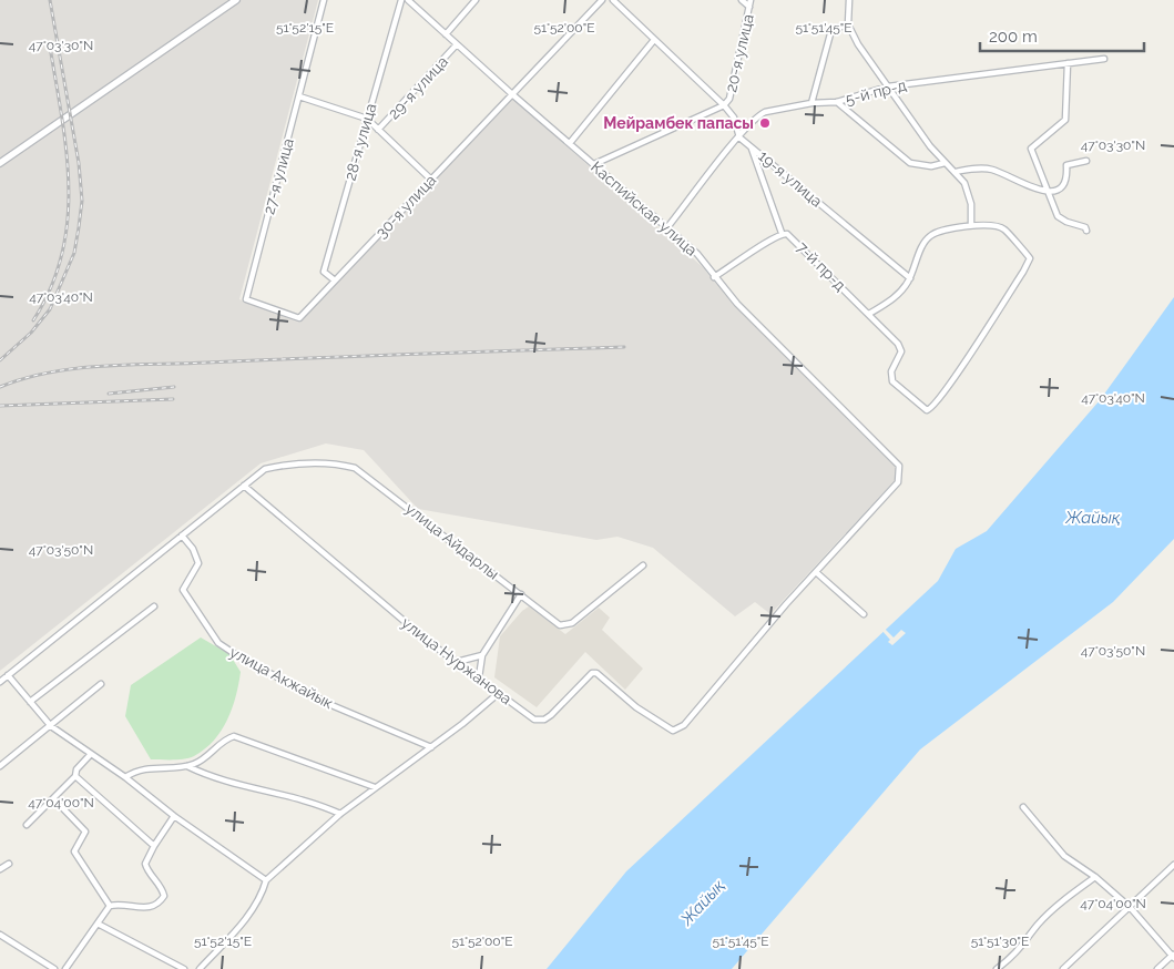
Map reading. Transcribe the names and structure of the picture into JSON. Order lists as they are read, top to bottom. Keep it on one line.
{"streets":{"street":["20-я улица","29-я улица","5-й пр-д","28-я улица","27-я улица","19-я улица","30-я улица","Каспийская улица","7-й пр-д","улица Айдарлы","улица Нуржанова","улица Акжайык"]},"crossings":[["20-я улица","19-я улица"],["29-я улица","28-я улица"],["29-я улица","27-я улица"],["29-я улица","30-я улица"],["29-я улица","Каспийская улица"],["5-й пр-д","19-я улица"],["5-й пр-д","Каспийская улица"],["28-я улица","30-я улица"],["27-я улица","30-я улица"],["30-я улица","Каспийская улица"],["Каспийская улица","7-й пр-д"],["Каспийская улица","улица Нуржанова"],["улица Айдарлы","улица Нуржанова"],["улица Айдарлы","улица Акжайык"]],"water":["Жайық"],"places":["Мейрамбек папасы"],"scale_bar":"200 m","coordinates":["51°52'15\"E","51°52'00\"E","51°51'45\"E","47°03'30\"N","47°03'40\"N","47°03'50\"N","47°04'00\"N","51°51'30\"E"]}
